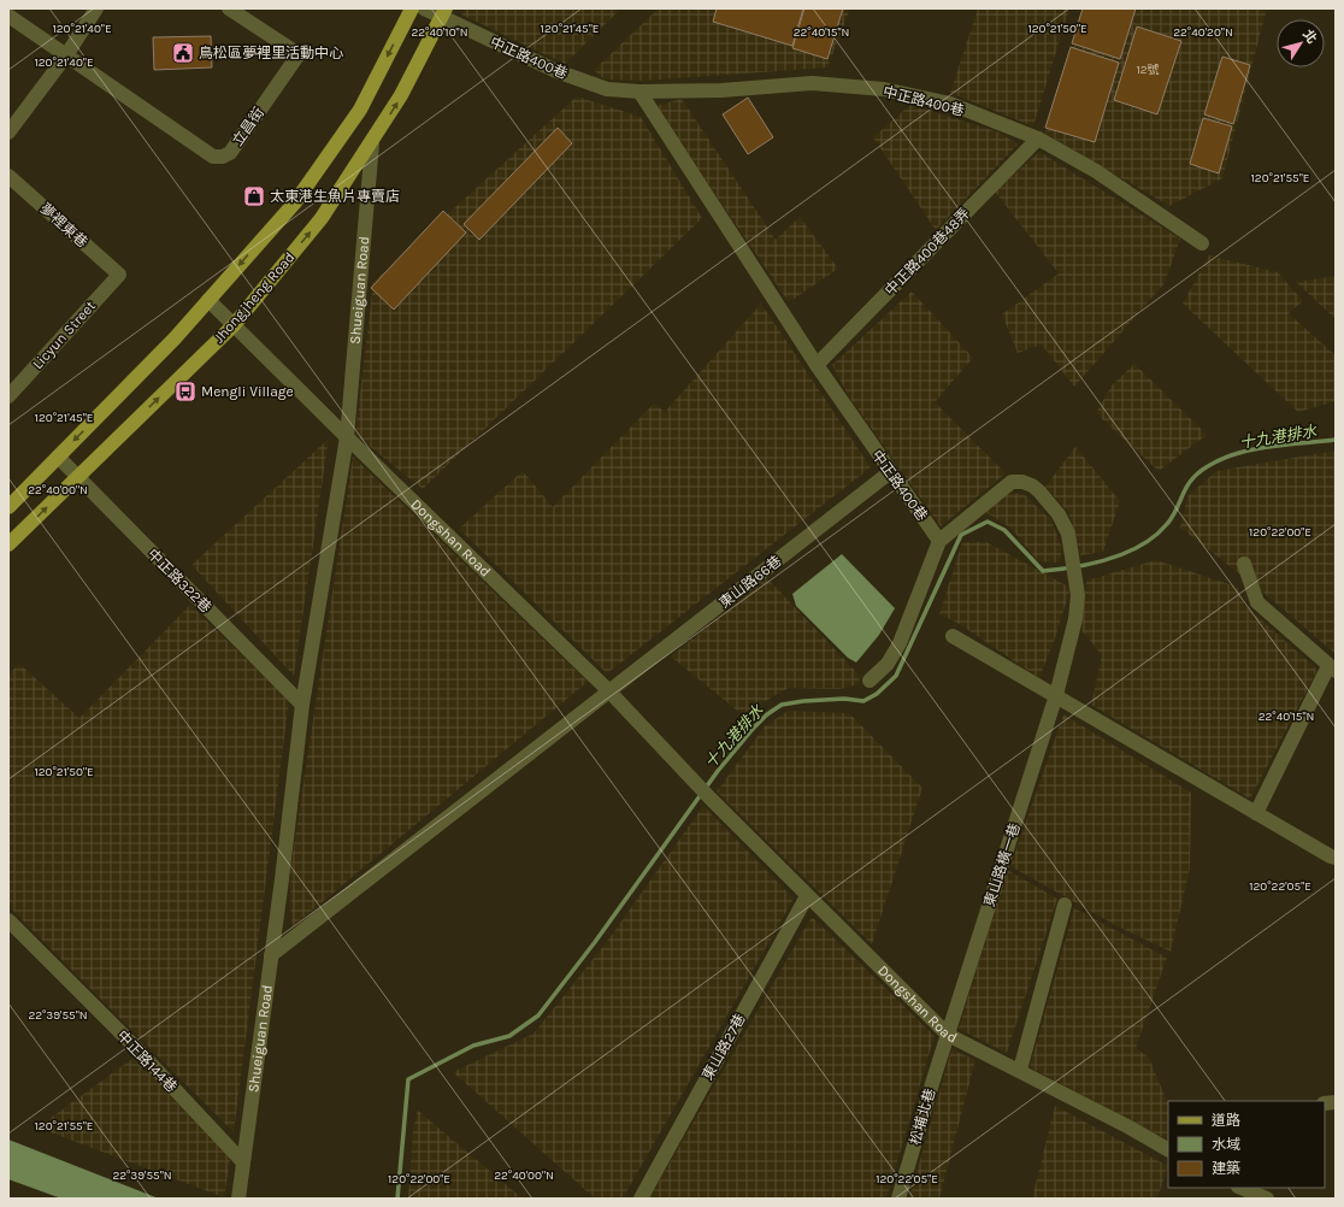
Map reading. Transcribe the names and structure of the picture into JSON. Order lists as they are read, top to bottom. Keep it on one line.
{"streets":{"main road":["Jhongjheng Road"],"street":["中正路400巷","立昌街","夢裡東巷","中正路400巷48弄","Shueiguan Road","Licyun Street","Dongshan Road","中正路322巷","東山路66巷","東山路橫一巷","東山路27巷","中正路144巷","松埔北巷"]},"crossings":[["中正路400巷","中正路400巷48弄"],["中正路400巷","Jhongjheng Road"],["中正路400巷","東山路66巷"],["中正路400巷","東山路橫一巷"],["夢裡東巷","Licyun Street"],["Shueiguan Road","Jhongjheng Road"],["Shueiguan Road","Dongshan Road"],["Shueiguan Road","中正路322巷"],["Shueiguan Road","東山路66巷"],["Shueiguan Road","中正路144巷"],["Jhongjheng Road","Dongshan Road"],["Jhongjheng Road","中正路322巷"],["Dongshan Road","東山路66巷"],["Dongshan Road","東山路橫一巷"],["Dongshan Road","東山路27巷"],["Dongshan Road","松埔北巷"],["東山路橫一巷","松埔北巷"]],"water":["十九港排水"],"places":{"public building":["鳥松區夢裡里活動中心"],"shop":["太東港生魚片專賣店"],"bus stop":["Mengli Village"]},"house_numbers":["12號"],"legend":["道路","水域","建築"],"north":"top right","coordinates":["120°21'40\"E","120°21'45\"E","120°21'50\"E","22°40'10\"N","22°40'15\"N","22°40'20\"N","120°21'55\"E","22°40'00\"N","120°22'00\"E","120°22'05\"E","22°39'55\"N"]}
